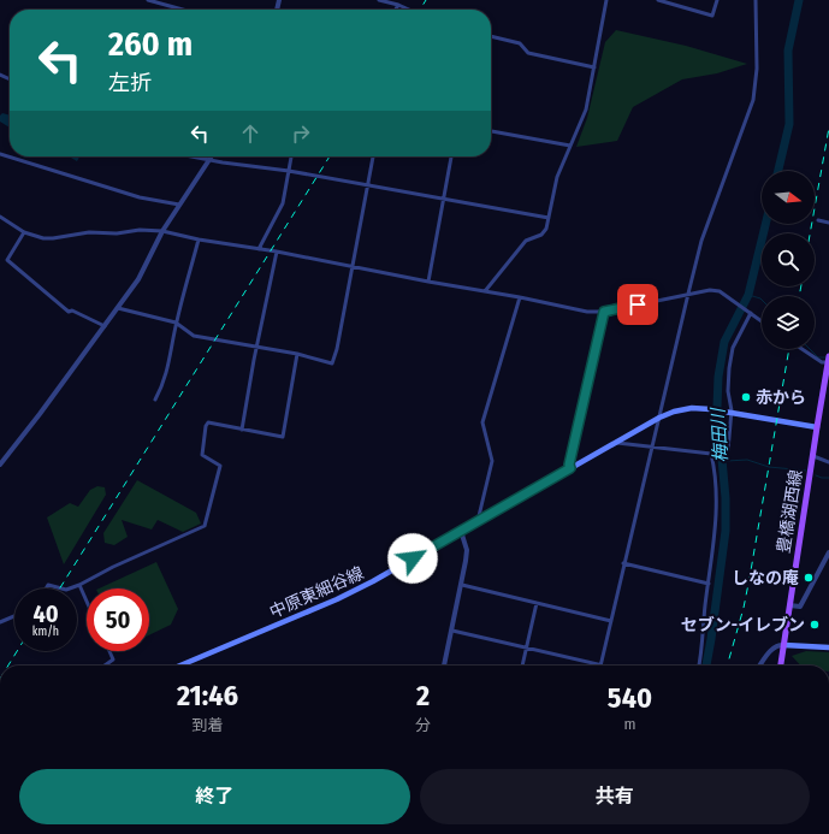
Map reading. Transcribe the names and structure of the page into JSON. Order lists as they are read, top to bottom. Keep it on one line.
{"streets":{"main road":["豊橋湖西線","中原東細谷線"]},"crossings":[["豊橋湖西線","中原東細谷線"]],"water":["梅田川"],"places":["赤から","しなの庵","セブン-イレブン"],"north":"right","page":{"turn":["260 m","左折"],"speed":"40 km/h","limit":"50","eta":["21:46","到着","2","分","540","m"],"buttons":["終了","共有"]}}
